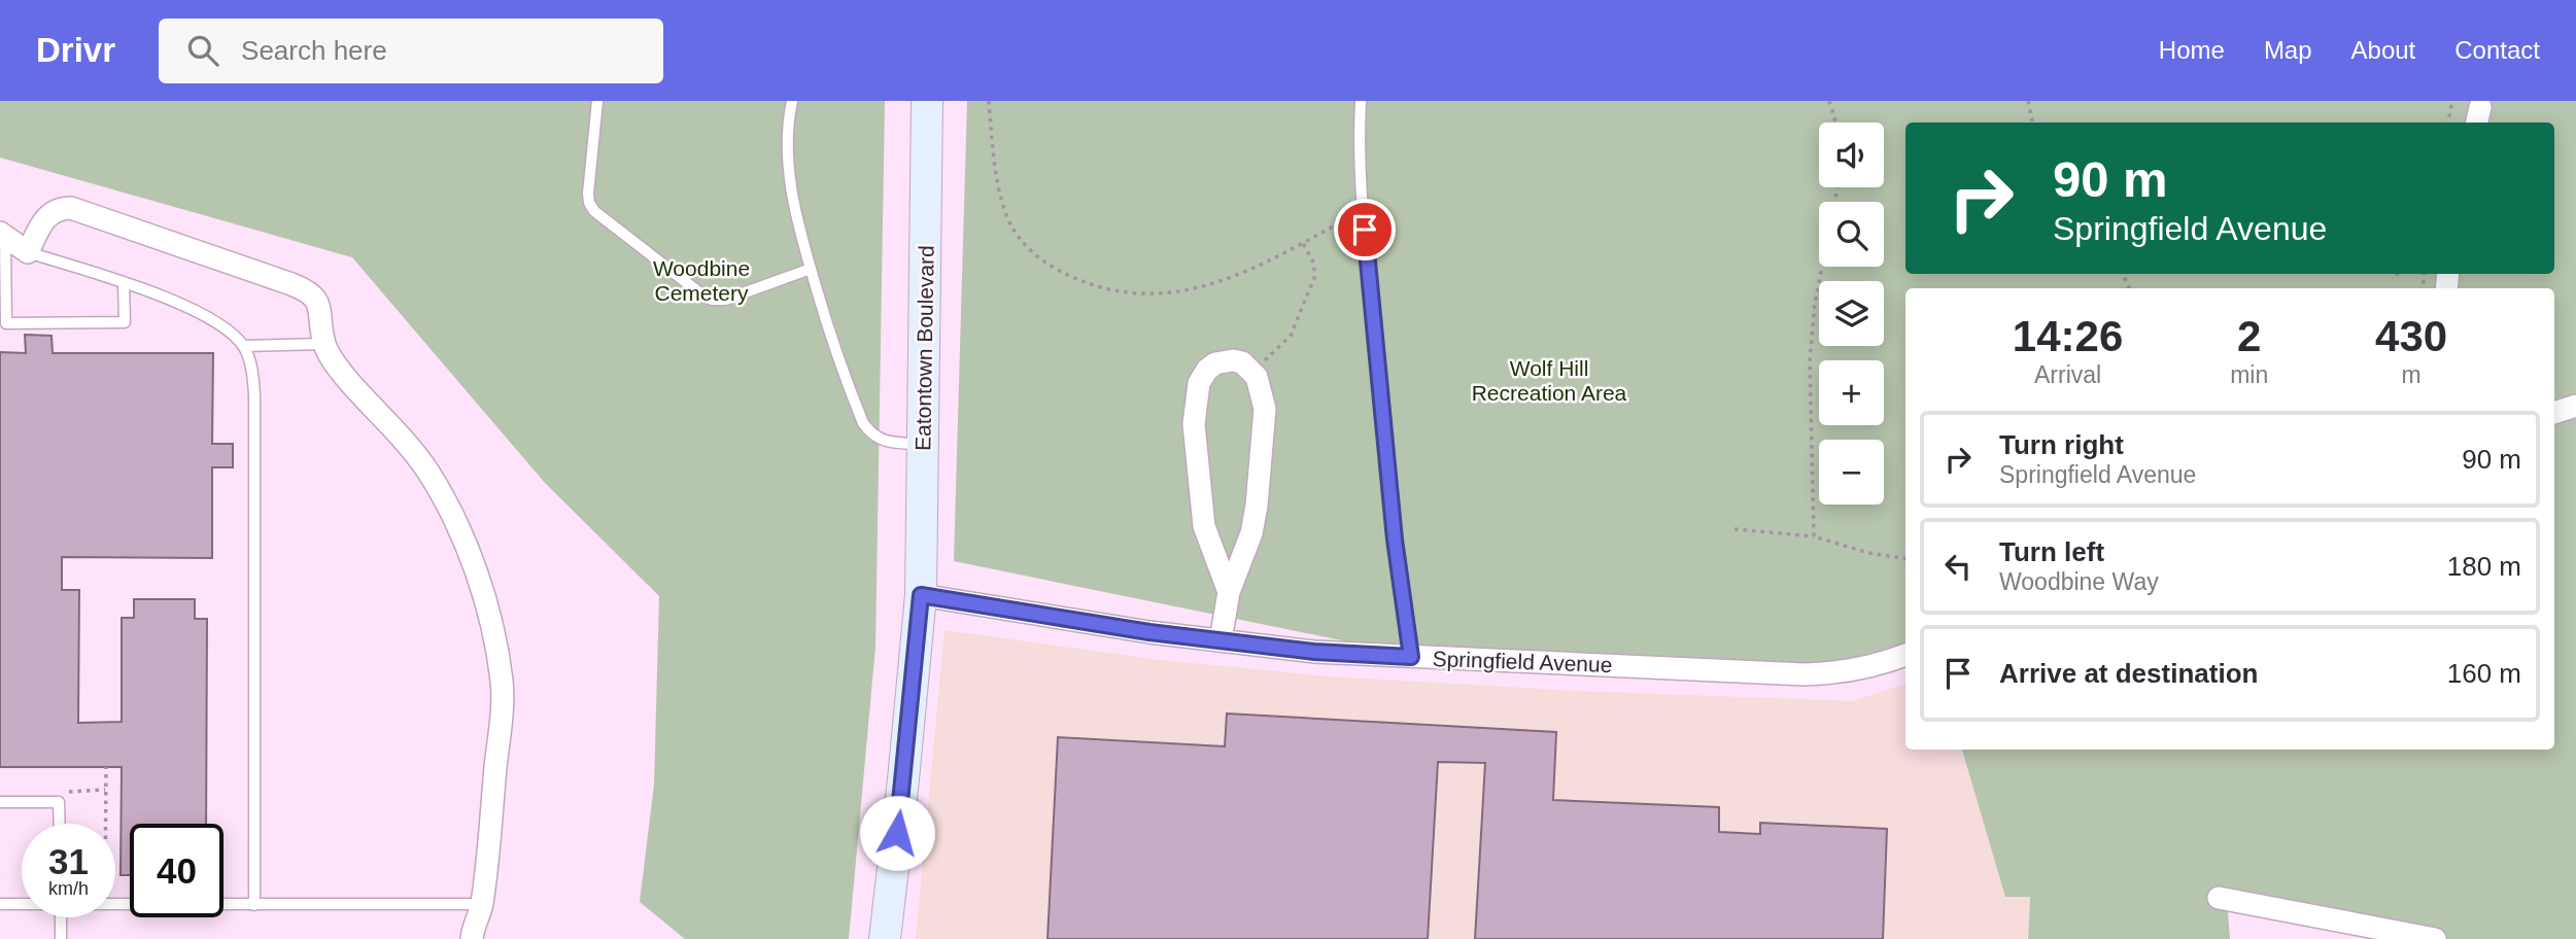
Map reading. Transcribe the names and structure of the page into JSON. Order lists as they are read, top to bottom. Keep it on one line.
{"streets":{"street":["Eatontown Boulevard","Springfield Avenue"]},"crossings":[["Eatontown Boulevard","Springfield Avenue"]],"parks":["Woodbine Cemetery","Wolf Hill Recreation Area"],"page":{"header":"Drivr","search":"Search here","nav":["Home","Map","About","Contact"],"map_buttons":["+","−"],"turn":["90 m","Springfield Avenue"],"eta":["14:26","Arrival","2","min","430","m"],"list":[{"name":"Turn right","note":"Springfield Avenue","value":"90 m"},{"name":"Turn left","note":"Woodbine Way","value":"180 m"},{"name":"Arrive at destination","value":"160 m"}],"speed":"31 km/h","limit":"40"}}
